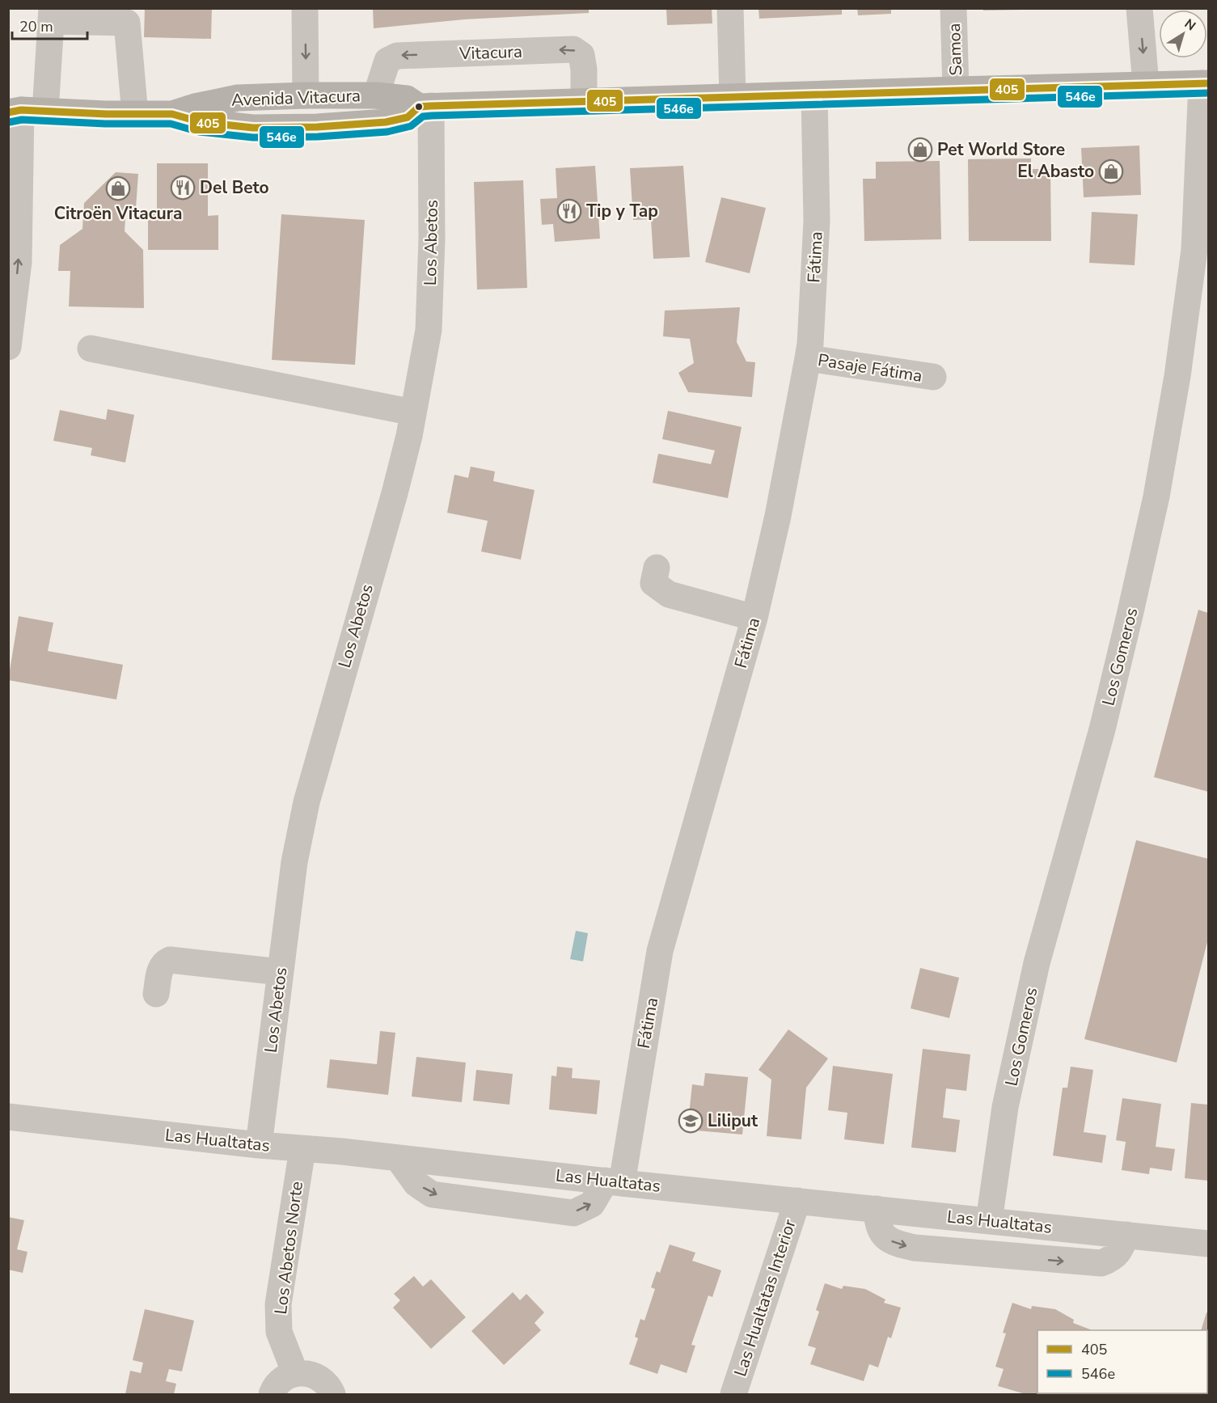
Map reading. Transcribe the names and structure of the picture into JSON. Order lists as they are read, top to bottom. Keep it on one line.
{"streets":{"main road":["Avenida Vitacura"],"street":["Samoa","Vitacura","Los Abetos","Fátima","Pasaje Fátima","Los Gomeros","Las Hualtatas","Los Abetos Norte","Las Hualtatas Interior"]},"crossings":[["Samoa","Avenida Vitacura"],["Vitacura","Avenida Vitacura"],["Avenida Vitacura","Los Abetos"],["Avenida Vitacura","Fátima"],["Avenida Vitacura","Los Gomeros"],["Los Abetos","Las Hualtatas"],["Fátima","Pasaje Fátima"],["Fátima","Las Hualtatas"],["Los Gomeros","Las Hualtatas"],["Las Hualtatas","Los Abetos Norte"],["Las Hualtatas","Las Hualtatas Interior"]],"places":{"shop":["Pet World Store","El Abasto","Citroën Vitacura"],"restaurant":["Del Beto","Tip y Tap"],"school or university":["Liliput"]},"lines":["transit line 405","transit line 546e"],"legend":["405","546e"],"scale_bar":"20 m","north":"top right"}
